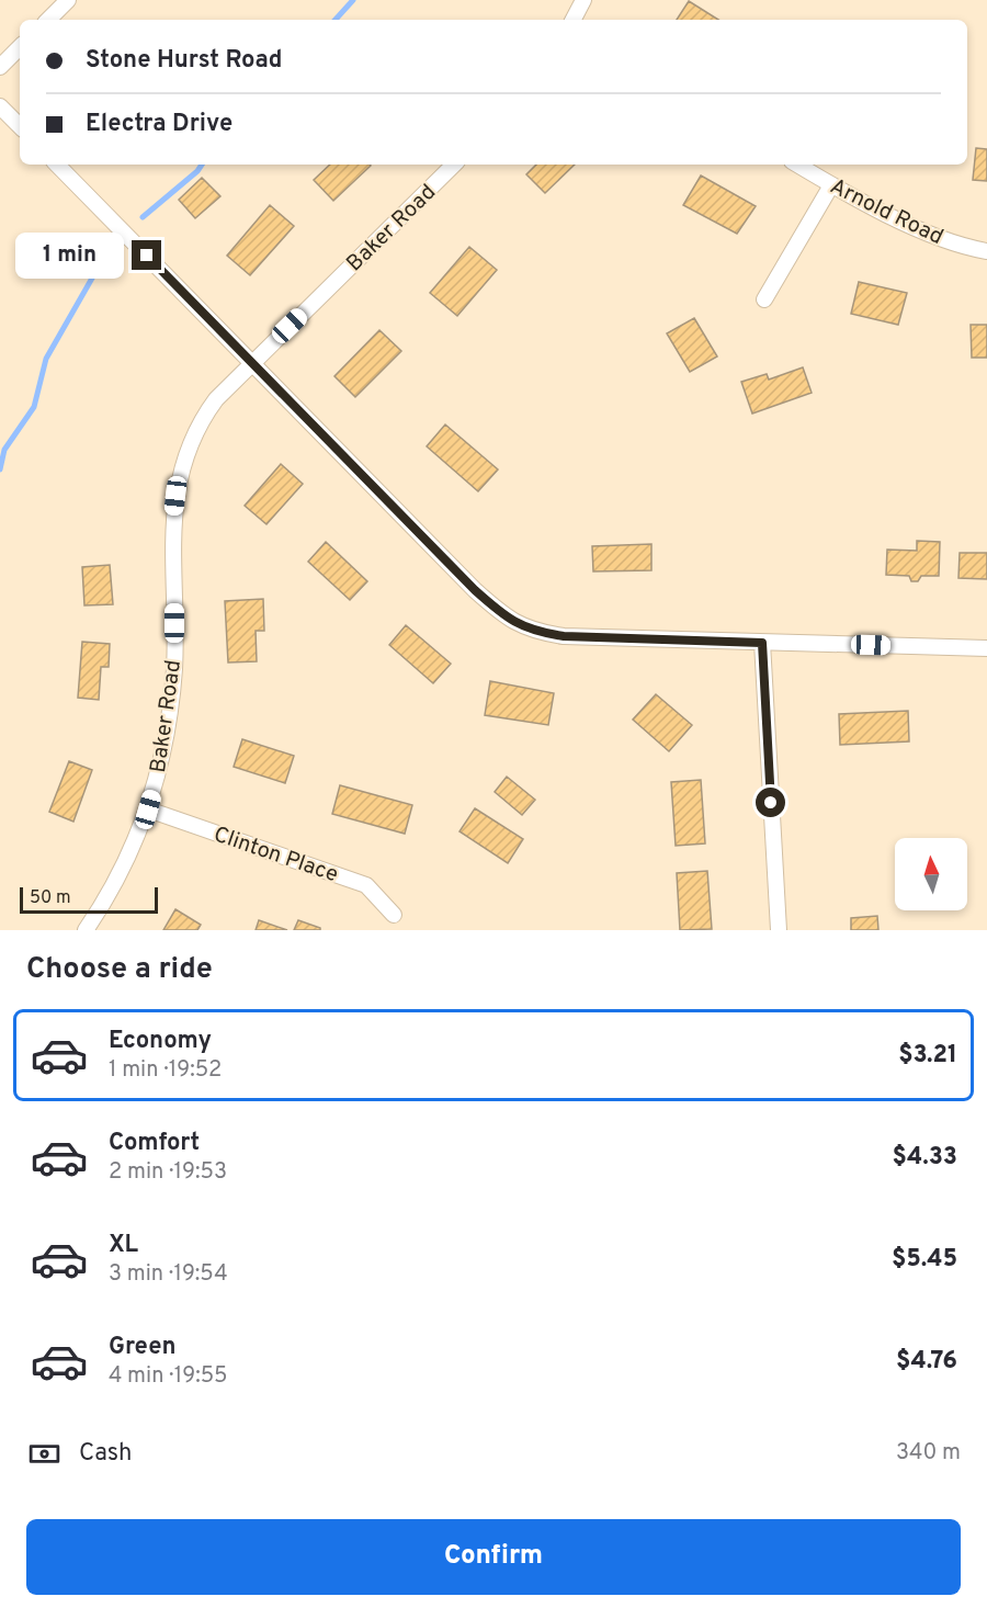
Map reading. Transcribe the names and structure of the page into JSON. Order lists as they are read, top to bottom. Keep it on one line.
{"streets":{"street":["Arnold Road","Baker Road","Clinton Place"]},"crossings":[["Baker Road","Clinton Place"]],"scale_bar":"50 m","north":"top","page":{"banner":["Stone Hurst Road","Electra Drive"],"bubble":"1 min","scale":"50 m","heading":"Choose a ride","list":[{"name":"Economy","note":"1 min · 19:52","value":"$3.21"},{"name":"Comfort","note":"2 min · 19:53","value":"$4.33"},{"name":"XL","note":"3 min · 19:54","value":"$5.45"},{"name":"Green","note":"4 min · 19:55","value":"$4.76"}],"pay":["Cash","340 m"],"buttons":"Confirm"}}
